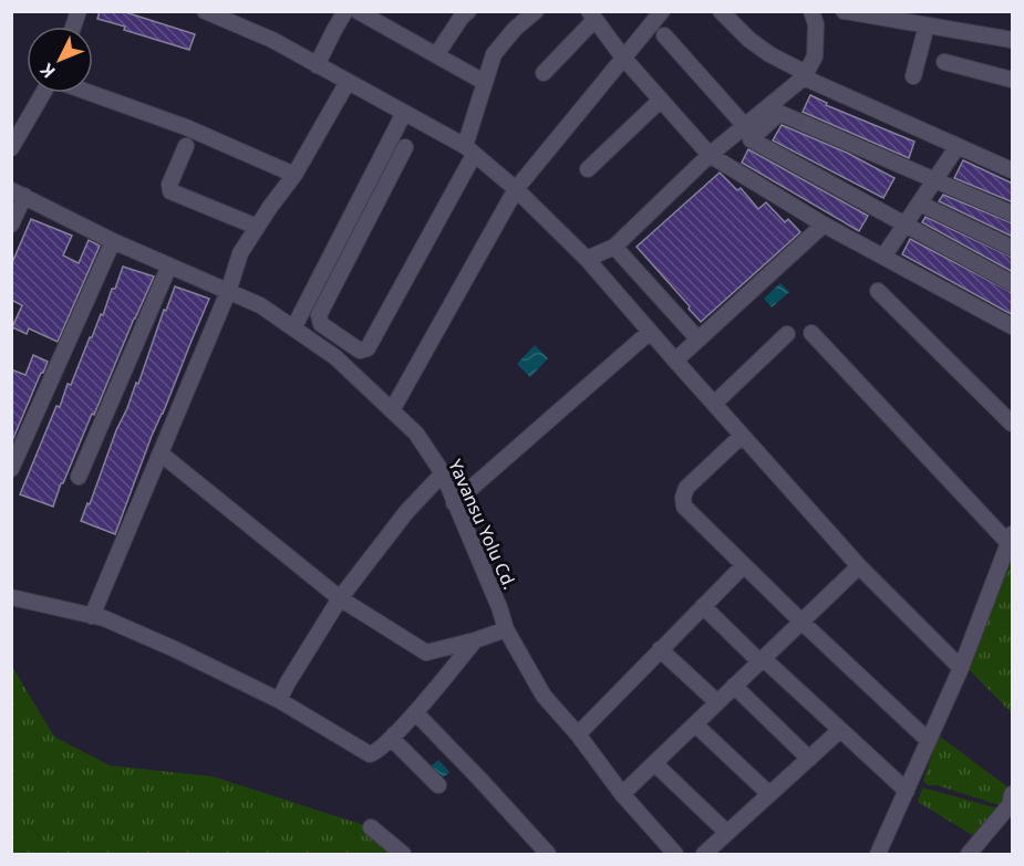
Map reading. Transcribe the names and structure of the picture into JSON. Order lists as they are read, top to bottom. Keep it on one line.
{"streets":{"street":["Yavansu Yolu Cd."]},"north":"bottom left"}
